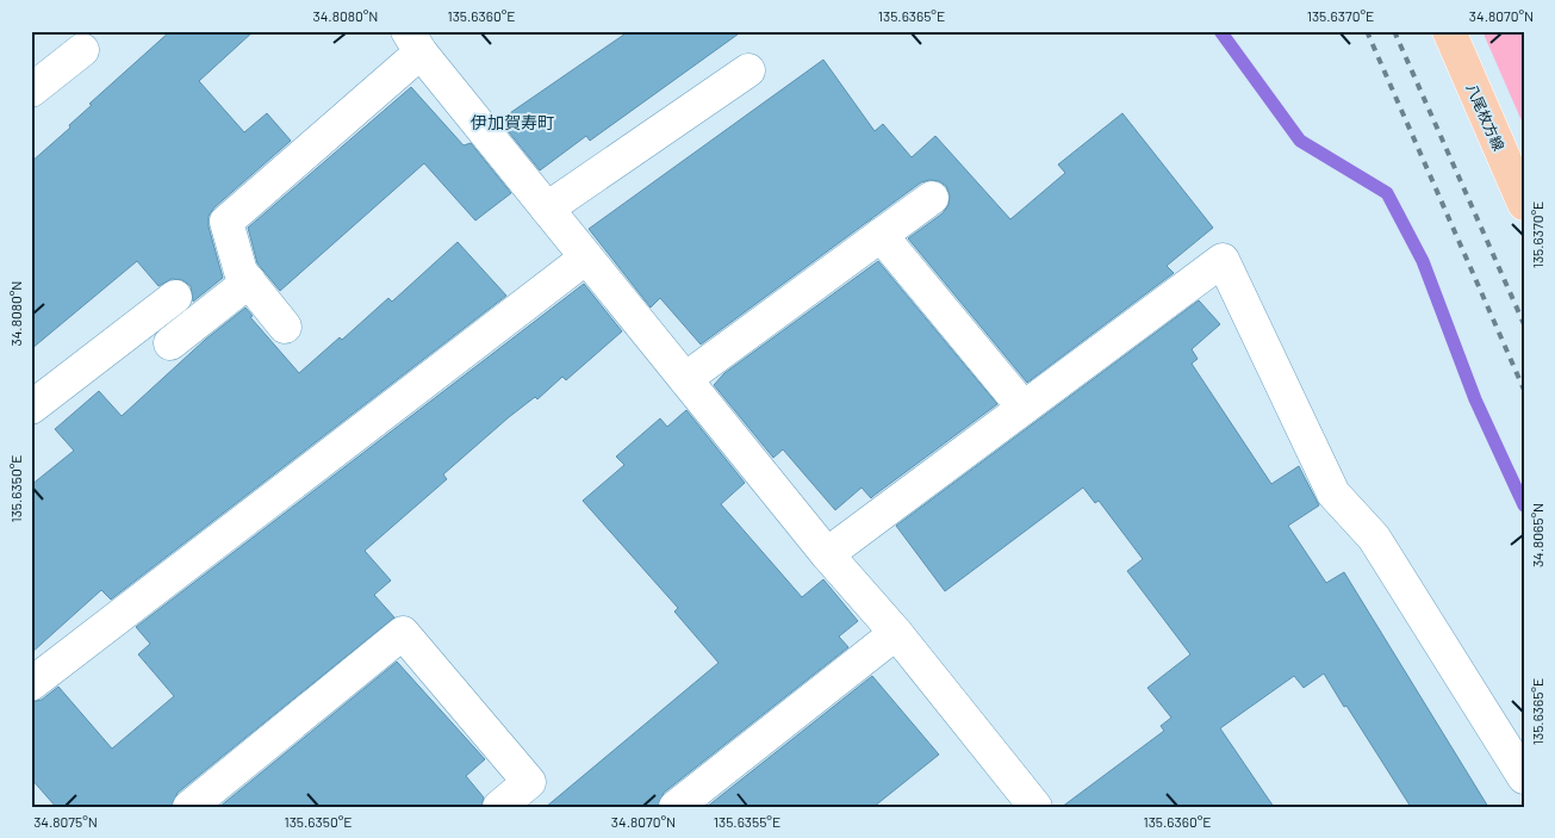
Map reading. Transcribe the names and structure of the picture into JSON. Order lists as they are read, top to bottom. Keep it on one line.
{"streets":{"main road":["八尾枚方線"]},"districts":["伊加賀寿町"],"coordinates":["34.8080°N","135.6360°E","135.6365°E","135.6370°E","34.8070°N","135.6350°E","34.8065°N","34.8075°N","135.6355°E"]}
